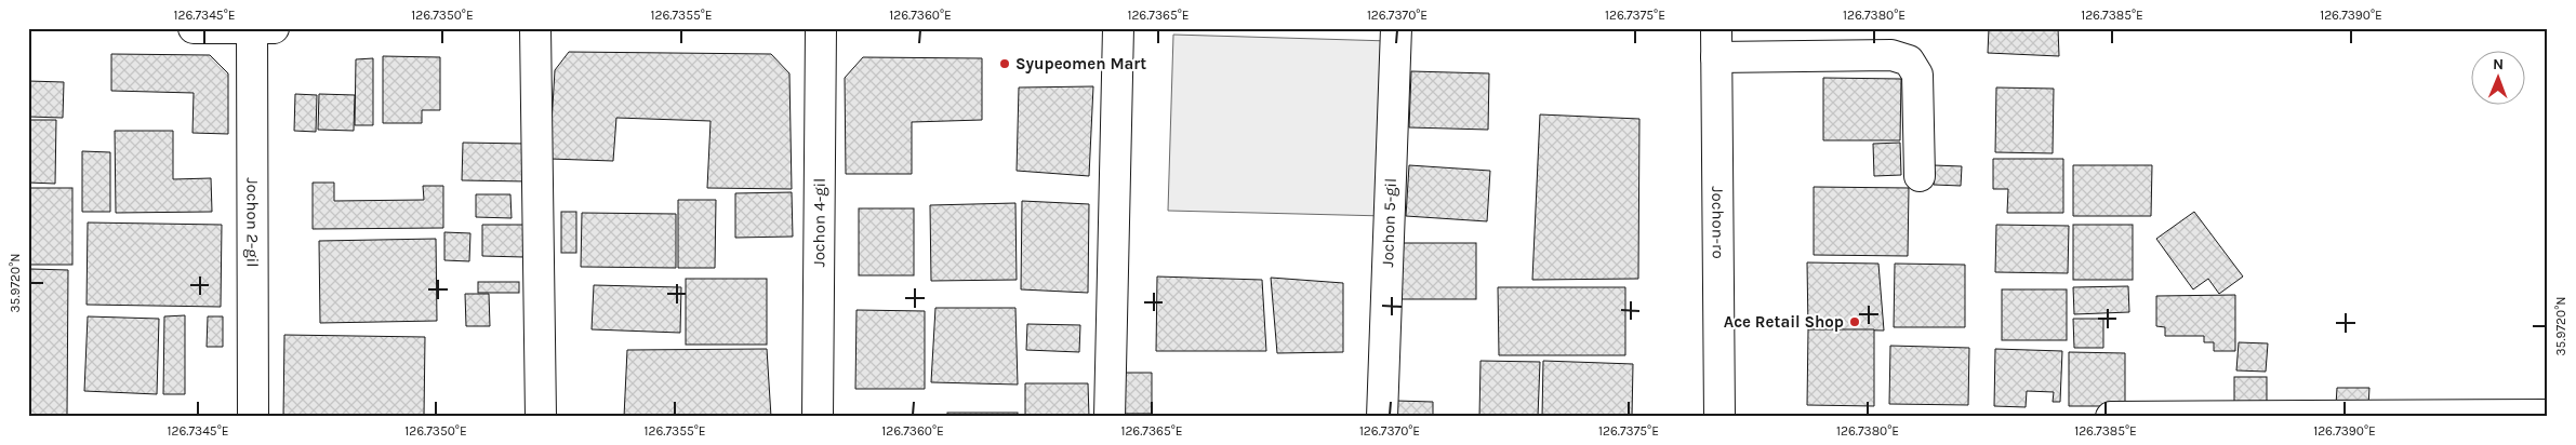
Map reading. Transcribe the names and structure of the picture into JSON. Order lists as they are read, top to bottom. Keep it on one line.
{"streets":{"street":["Jochon 2-gil","Jochon 4-gil","Jochon 5-gil","Jochon-ro"]},"places":["Syupeomen Mart","Ace Retail Shop"],"north":"top","coordinates":["126.7345°E","126.7350°E","126.7355°E","126.7360°E","126.7365°E","126.7370°E","126.7375°E","126.7380°E","126.7385°E","126.7390°E","35.9720°N"]}
